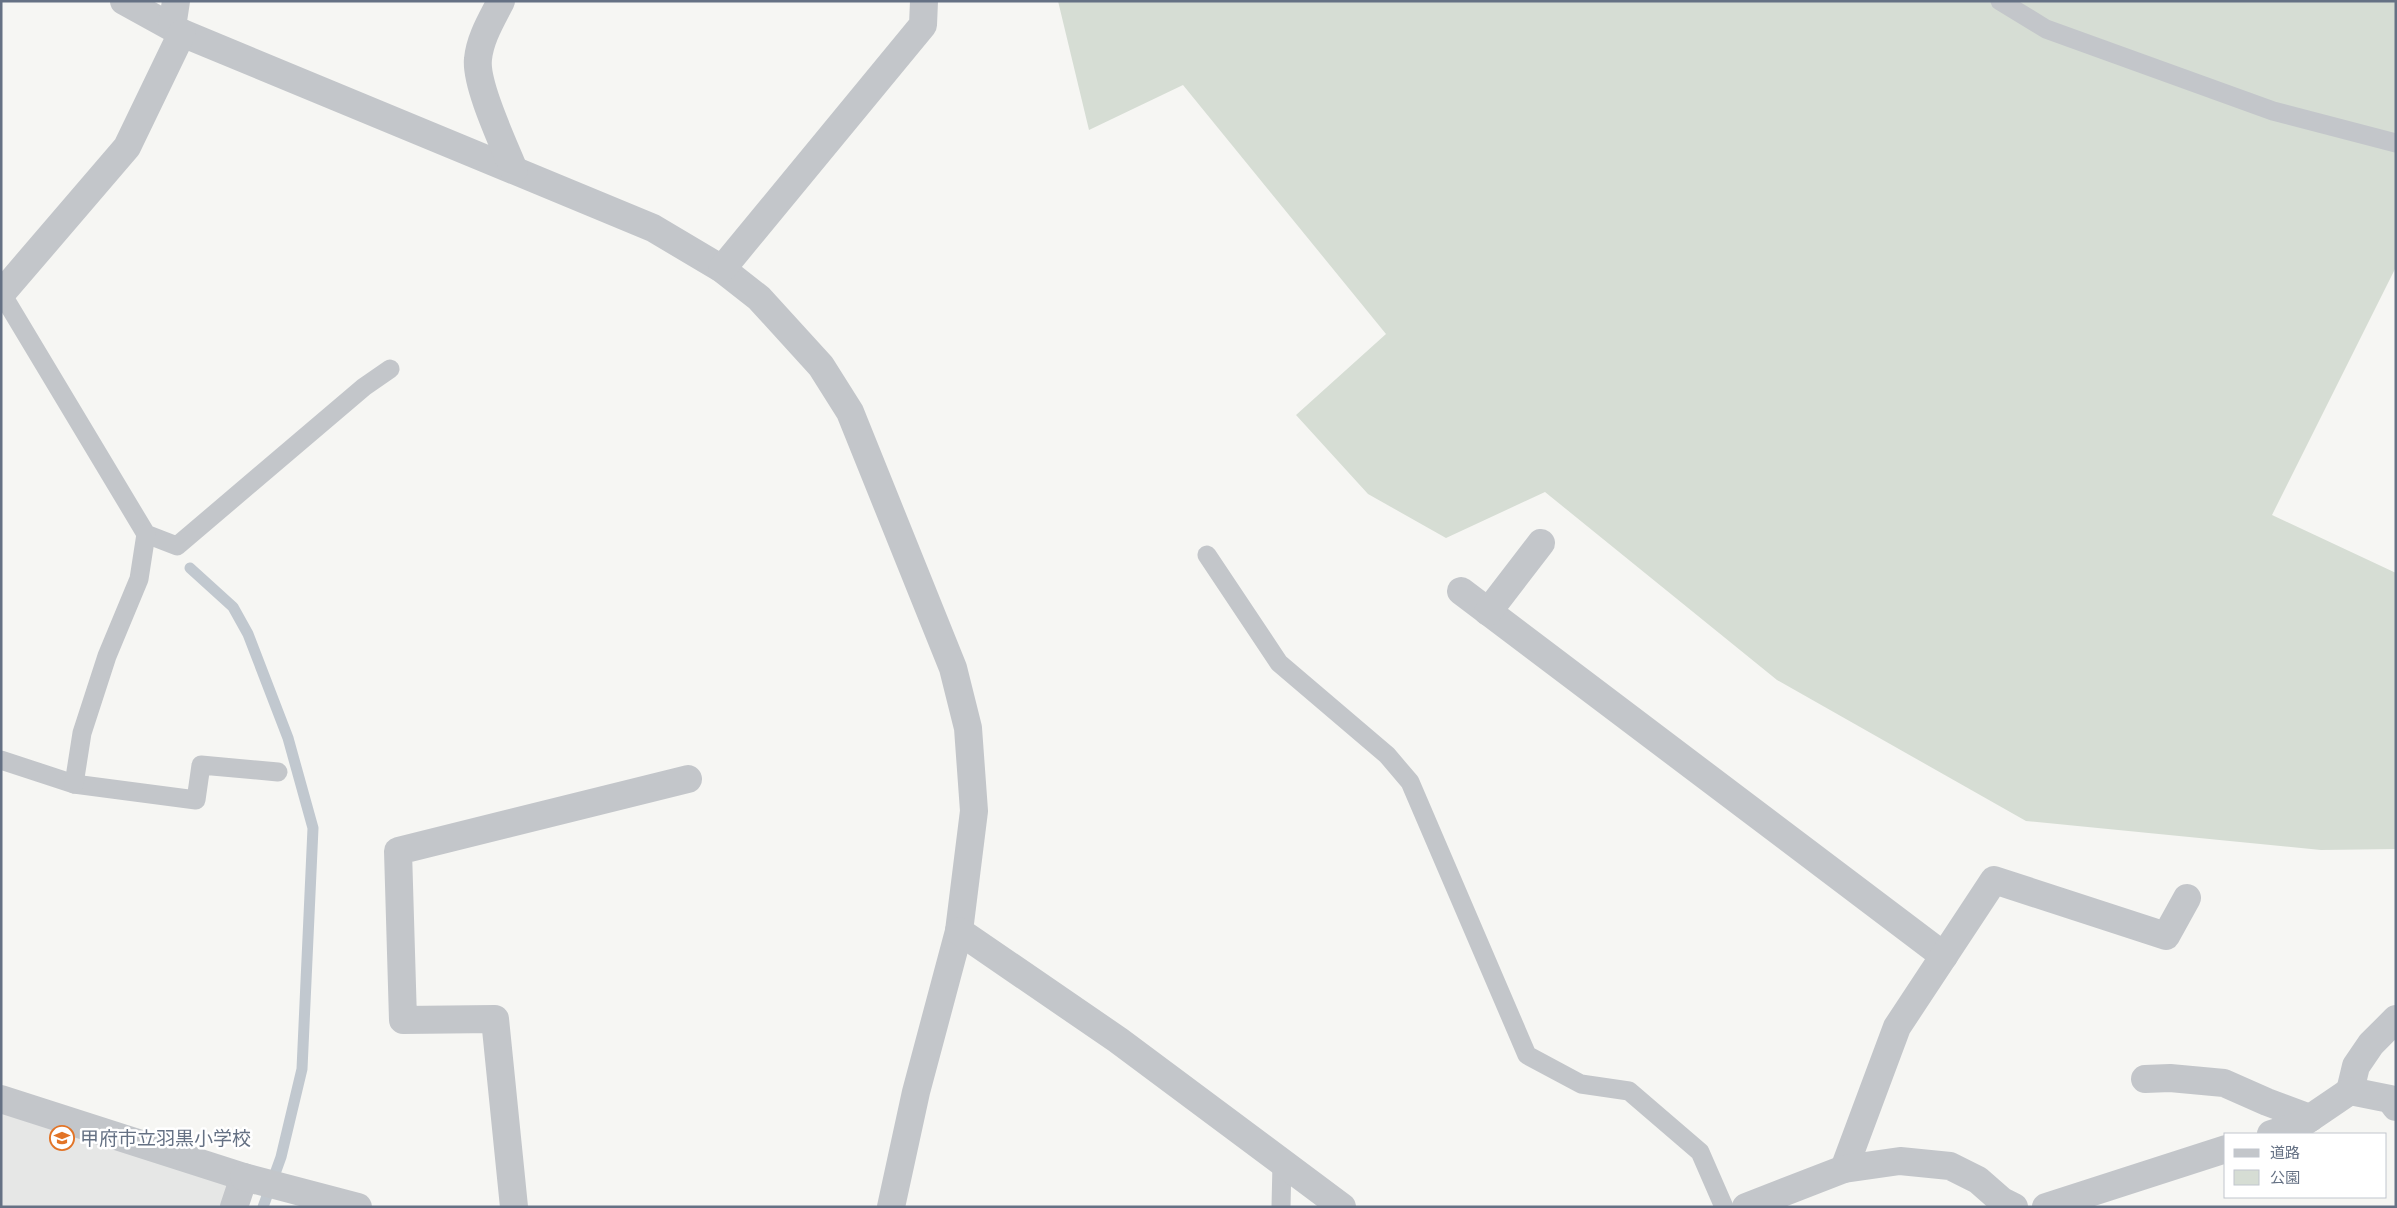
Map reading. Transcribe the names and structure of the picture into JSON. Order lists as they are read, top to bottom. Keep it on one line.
{"places":{"school or university":["甲府市立羽黒小学校"]},"legend":["道路","公園"]}
